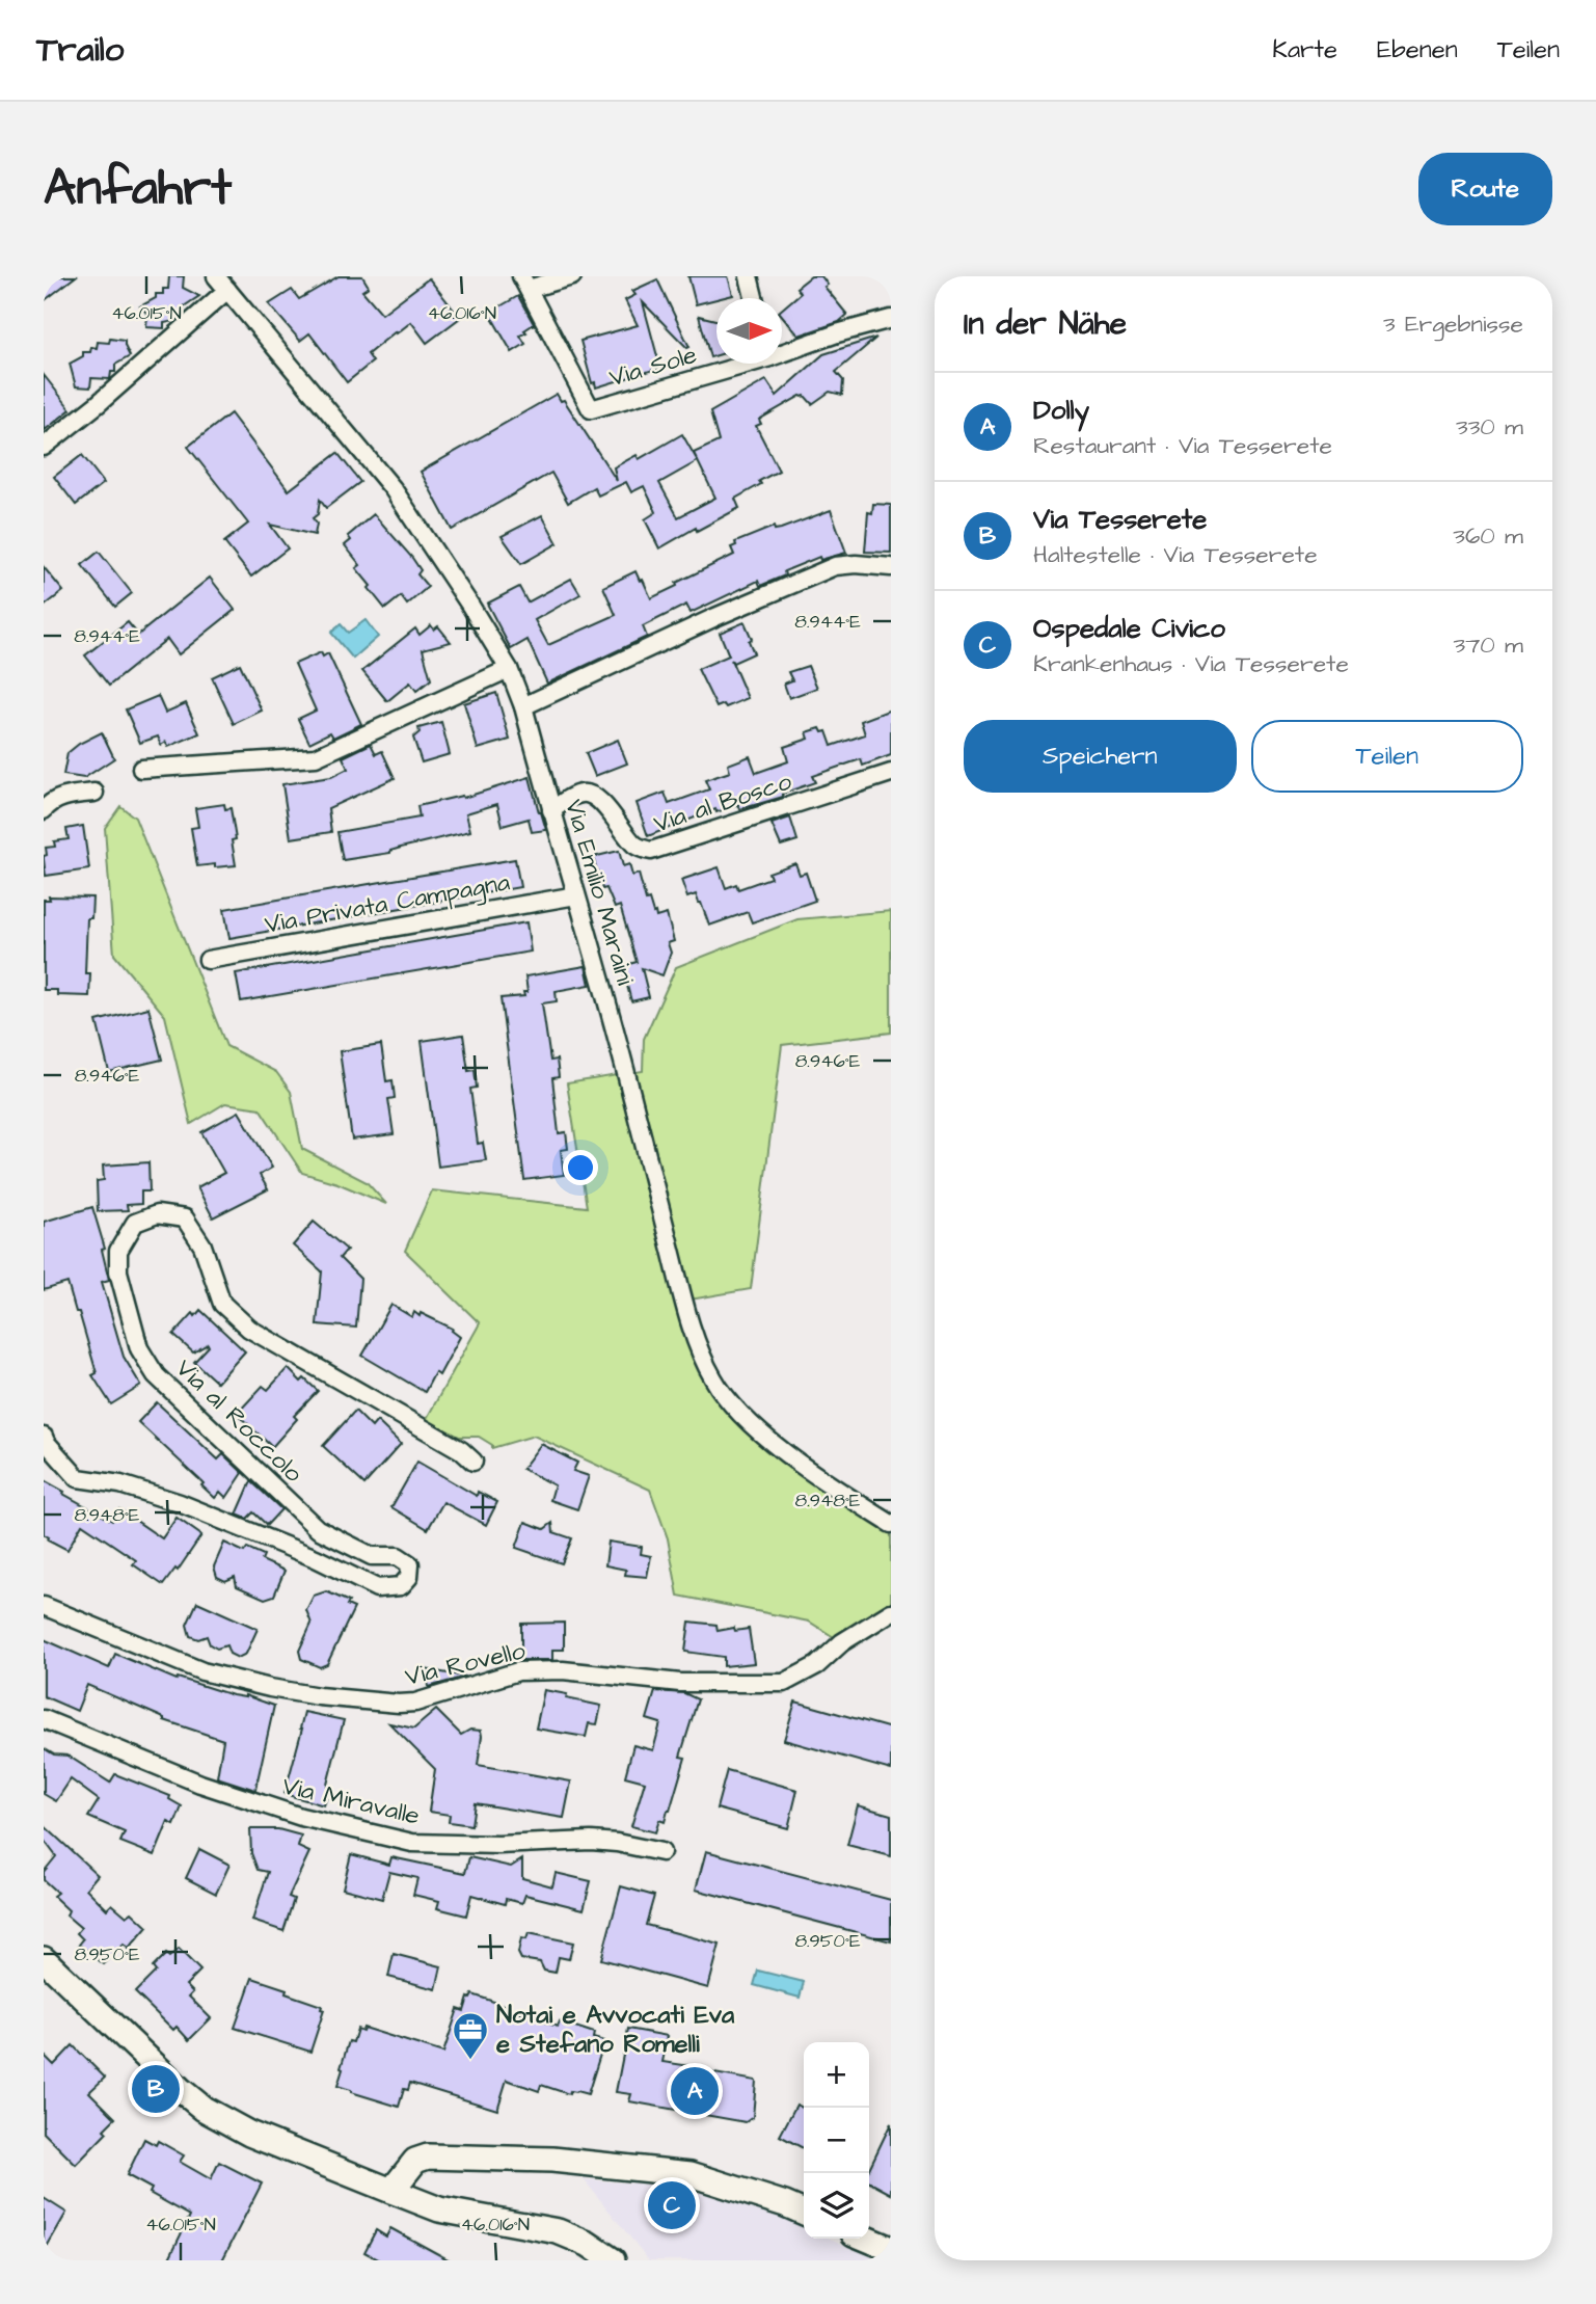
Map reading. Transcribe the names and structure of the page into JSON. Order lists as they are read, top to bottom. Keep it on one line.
{"streets":{"street":["Via Sole","Via al Bosco","Via Emilio Maraini","Via Privata Campagna","Via al Roccolo","Via Rovello","Via Miravalle"]},"crossings":[["Via al Bosco","Via Emilio Maraini"],["Via Emilio Maraini","Via Privata Campagna"]],"places":{"office":["Notai e Avvocati Eva e Stefano Romelli"]},"north":"right","page":{"header":"Trailo","nav":["Karte","Ebenen","Teilen"],"buttons":["Route",["Speichern","Teilen"]],"title":"Anfahrt","heading":["In der Nähe","3 Ergebnisse"],"list":[{"mark":"A","name":"Dolly","note":"Restaurant · Via Tesserete","value":"330 m"},{"mark":"B","name":"Via Tesserete","note":"Haltestelle · Via Tesserete","value":"360 m"},{"mark":"C","name":"Ospedale Civico","note":"Krankenhaus · Via Tesserete","value":"370 m"}],"map_buttons":["+","−"],"pins":["B","A","C"]},"coordinates":["46.015°N","46.016°N","8.944°E","8.946°E","8.948°E","8.950°E"]}
